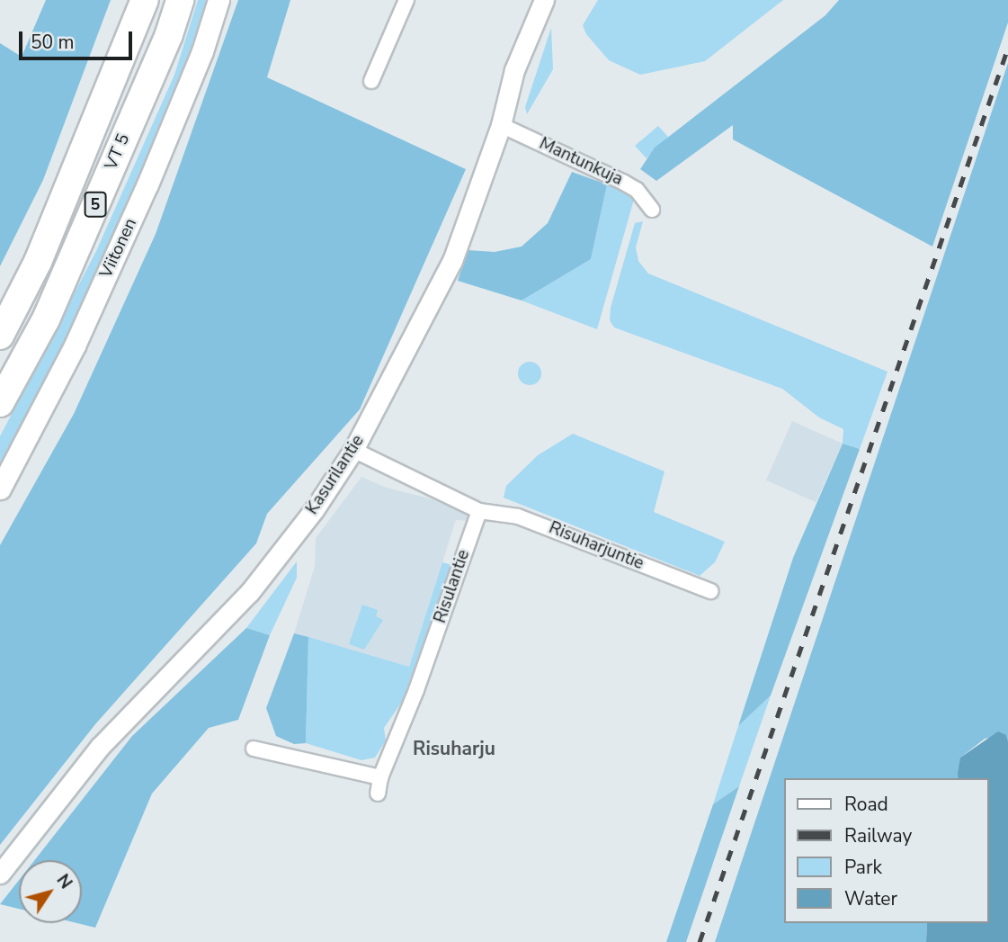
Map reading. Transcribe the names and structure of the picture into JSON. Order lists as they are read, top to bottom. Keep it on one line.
{"streets":{"highway":["VT 5","5"],"main road":["Viitonen"],"street":["Mantunkuja","Kasurilantie","Risuharjuntie","Risulantie"]},"crossings":[["Mantunkuja","Kasurilantie"],["Risuharjuntie","Risulantie"]],"districts":["Risuharju"],"legend":["Road","Railway","Park","Water"],"scale_bar":"50 m","north":"top right"}
